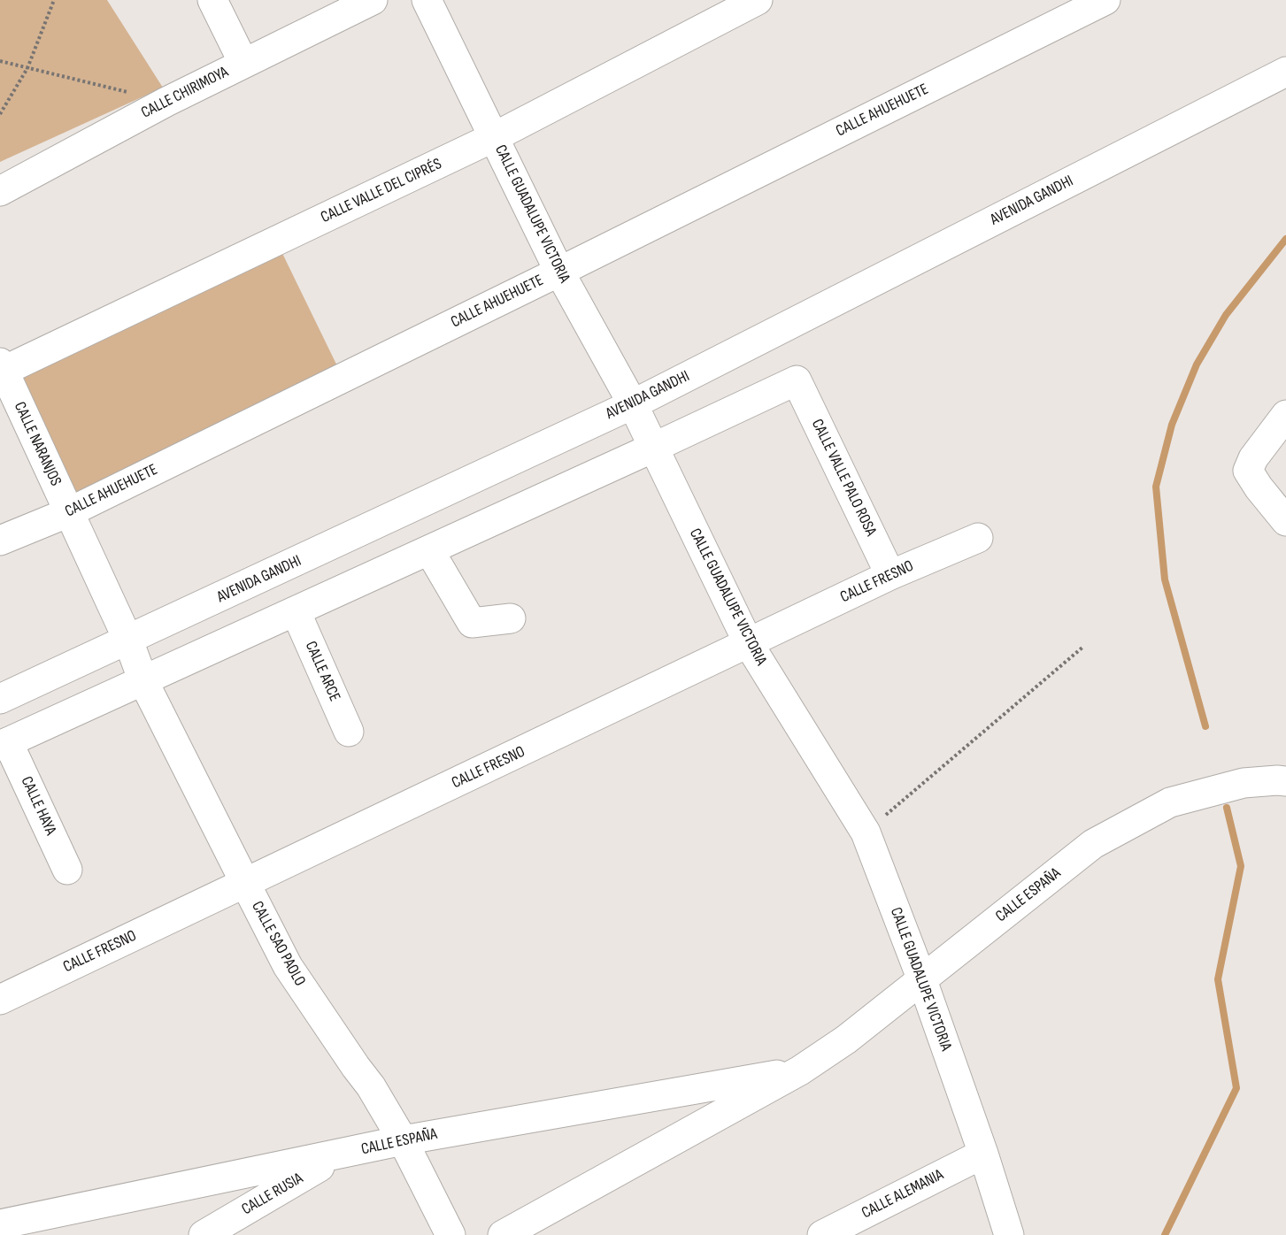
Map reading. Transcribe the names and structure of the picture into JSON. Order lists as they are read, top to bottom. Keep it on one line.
{"streets":{"street":["CALLE CHIRIMOYA","CALLE AHUEHUETE","CALLE VALLE DEL CIPRÉS","AVENIDA GANDHI","CALLE GUADALUPE VICTORIA","CALLE NARANJOS","CALLE VALLE PALO ROSA","CALLE FRESNO","CALLE ARCE","CALLE HAYA","CALLE ESPAÑA","CALLE SAO PAOLO","CALLE RUSIA","CALLE ALEMANIA"]},"crossings":[["CALLE AHUEHUETE","CALLE GUADALUPE VICTORIA"],["CALLE AHUEHUETE","CALLE NARANJOS"],["CALLE VALLE DEL CIPRÉS","CALLE GUADALUPE VICTORIA"],["CALLE VALLE DEL CIPRÉS","CALLE NARANJOS"],["AVENIDA GANDHI","CALLE GUADALUPE VICTORIA"],["AVENIDA GANDHI","CALLE NARANJOS"],["AVENIDA GANDHI","CALLE SAO PAOLO"],["CALLE GUADALUPE VICTORIA","CALLE VALLE PALO ROSA"],["CALLE GUADALUPE VICTORIA","CALLE FRESNO"],["CALLE GUADALUPE VICTORIA","CALLE ESPAÑA"],["CALLE GUADALUPE VICTORIA","CALLE ALEMANIA"],["CALLE NARANJOS","CALLE SAO PAOLO"],["CALLE VALLE PALO ROSA","CALLE FRESNO"],["CALLE FRESNO","CALLE SAO PAOLO"],["CALLE ESPAÑA","CALLE SAO PAOLO"],["CALLE ESPAÑA","CALLE RUSIA"]]}
